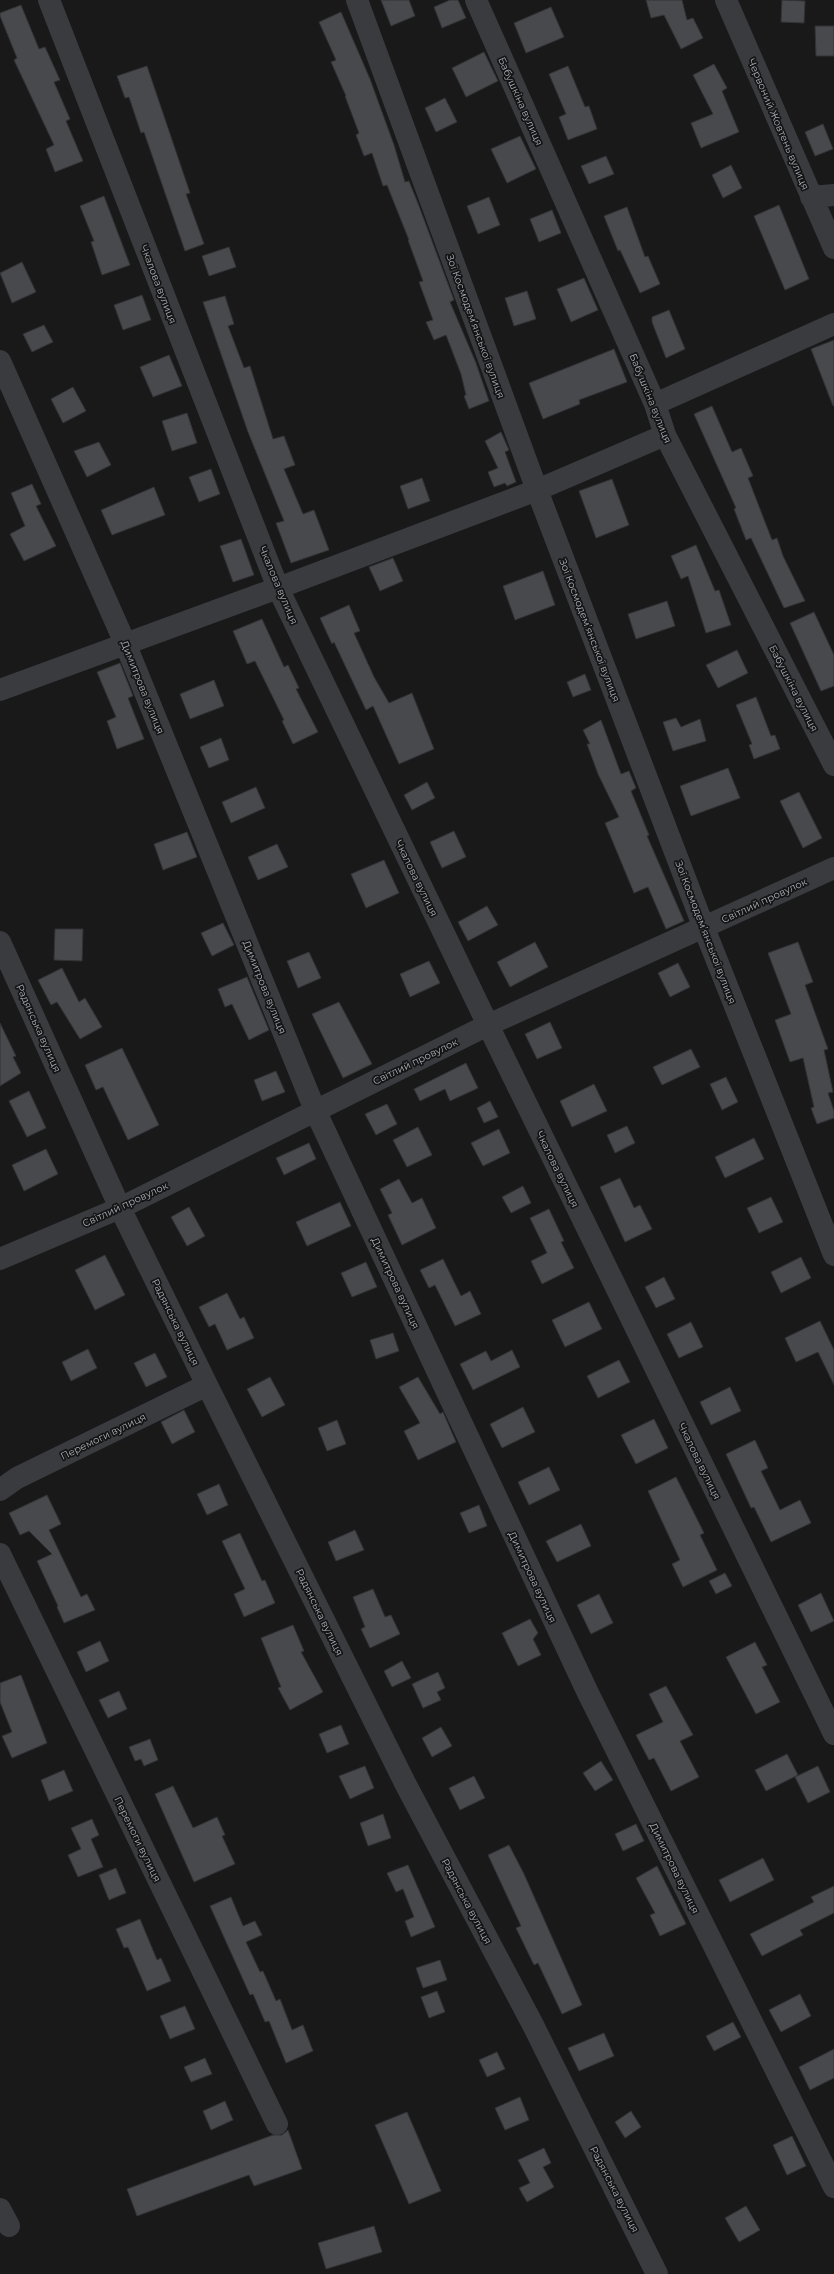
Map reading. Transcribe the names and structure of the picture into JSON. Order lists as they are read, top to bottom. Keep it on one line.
{"streets":{"street":["Бабушкіна вулиця","Червоний Жовтень вулиця","Чкалова вулиця","Зої Космодем’янської вулиця","Димитрова вулиця","Світлий провулок","Радянська вулиця","Перемоги вулиця"]},"crossings":[["Чкалова вулиця","Світлий провулок"],["Зої Космодем’янської вулиця","Світлий провулок"],["Димитрова вулиця","Світлий провулок"],["Світлий провулок","Радянська вулиця"],["Радянська вулиця","Перемоги вулиця"]]}
